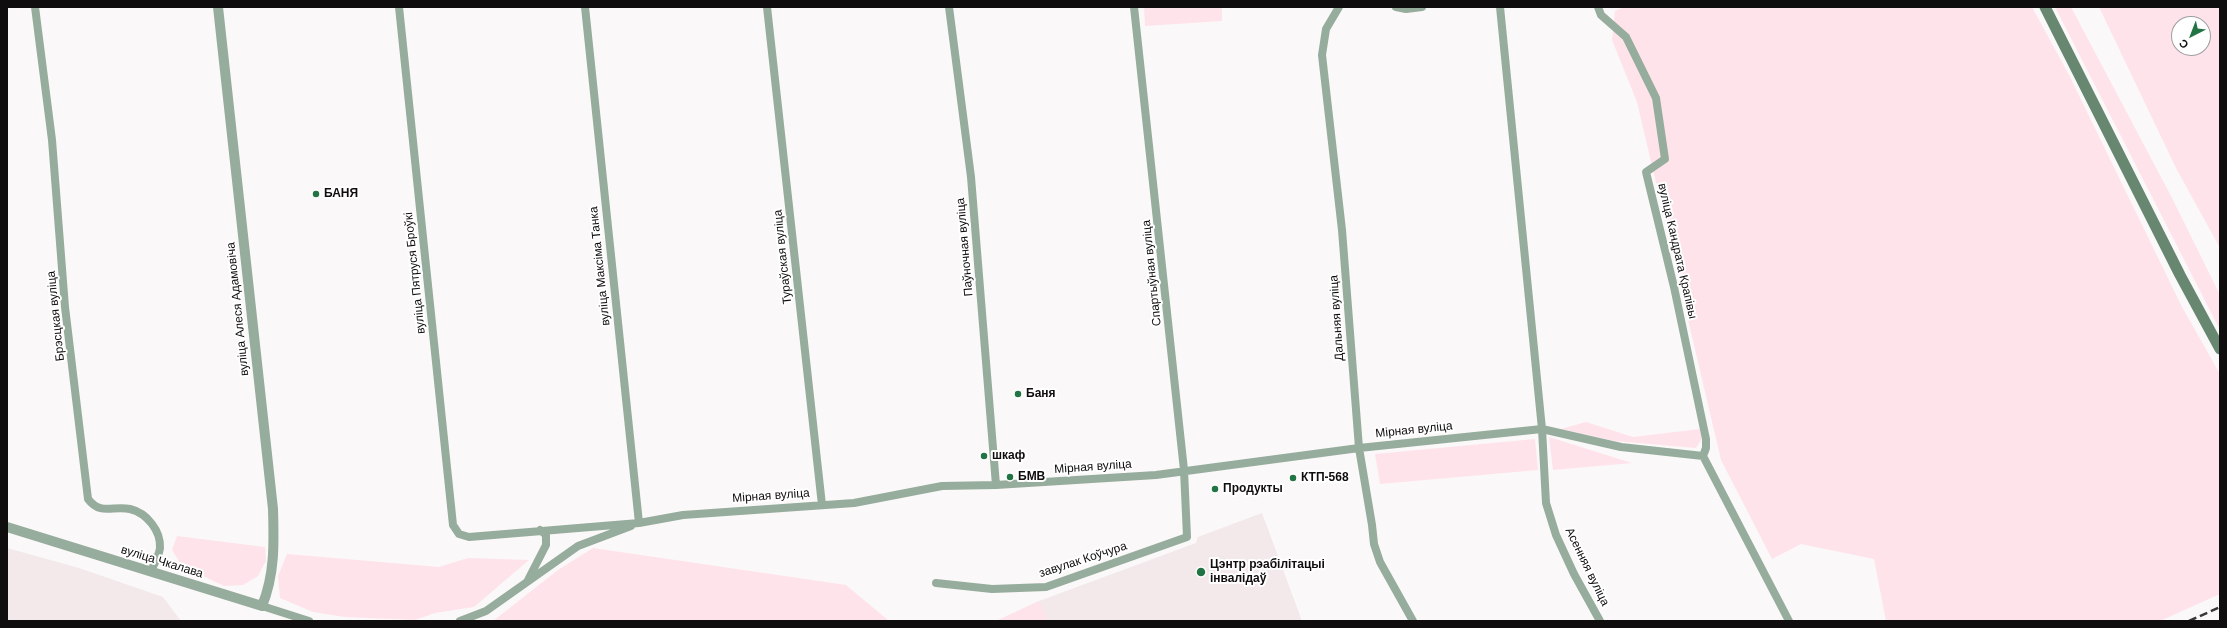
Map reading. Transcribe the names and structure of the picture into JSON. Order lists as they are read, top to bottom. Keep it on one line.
{"streets":{"street":["Паўночная вуліца","вуліца Кандрата Крапівы","Тураўская вуліца","вуліца Максіма Танка","вуліца Пятруся Броўкі","Спартыўная вуліца","вуліца Алеся Адамовіча","Брэсцкая вуліца","Дальняя вуліца","Мірная вуліца","завулак Коўчура","вуліца Чкалава","Асенняя вуліца"]},"crossings":[["Паўночная вуліца","Мірная вуліца"],["вуліца Кандрата Крапівы","Мірная вуліца"],["Тураўская вуліца","Мірная вуліца"],["вуліца Максіма Танка","Мірная вуліца"],["вуліца Пятруся Броўкі","Мірная вуліца"],["Спартыўная вуліца","Мірная вуліца"],["Спартыўная вуліца","завулак Коўчура"],["вуліца Алеся Адамовіча","вуліца Чкалава"],["Брэсцкая вуліца","вуліца Чкалава"],["Дальняя вуліца","Мірная вуліца"],["Мірная вуліца","Асенняя вуліца"]],"places":["БАНЯ","Баня","шкаф","БМВ","КТП-568","Продукты","Цэнтр рэабілітацыі інвалідаў"],"north":"bottom left"}
